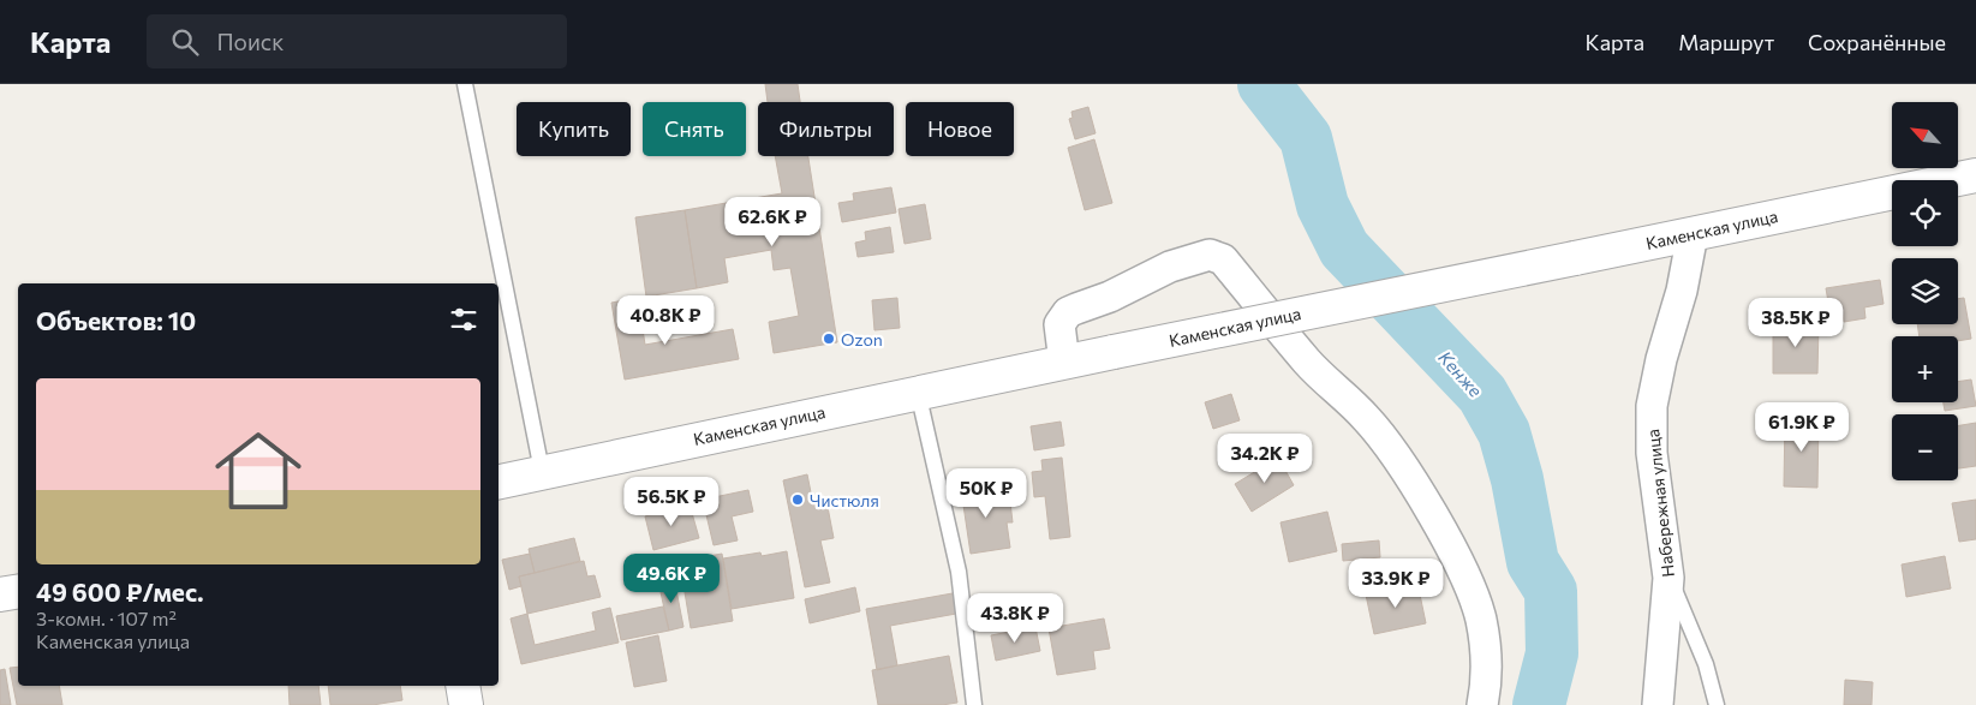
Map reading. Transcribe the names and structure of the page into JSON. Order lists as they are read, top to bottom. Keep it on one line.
{"streets":{"street":["Каменская улица","Набережная улица"]},"crossings":[["Каменская улица","Набережная улица"]],"water":["Кенже"],"places":["Ozon","Чистюля"],"north":"top left","page":{"header":"Карта","search":"Поиск","nav":["Карта","Маршрут","Сохранённые"],"map_buttons":["+","−"],"chip":["Купить","Снять","Фильтры","Новое"],"price":["62.6K ₽","40.8K ₽","38.5K ₽","61.9K ₽","34.2K ₽","50K ₽","56.5K ₽","49.6K ₽","33.9K ₽","43.8K ₽"],"heading":"Объектов: 10","list":[{"name":"49 600 ₽/мес.","note":"3-комн. · 107 m² · Каменская улица"}]}}
